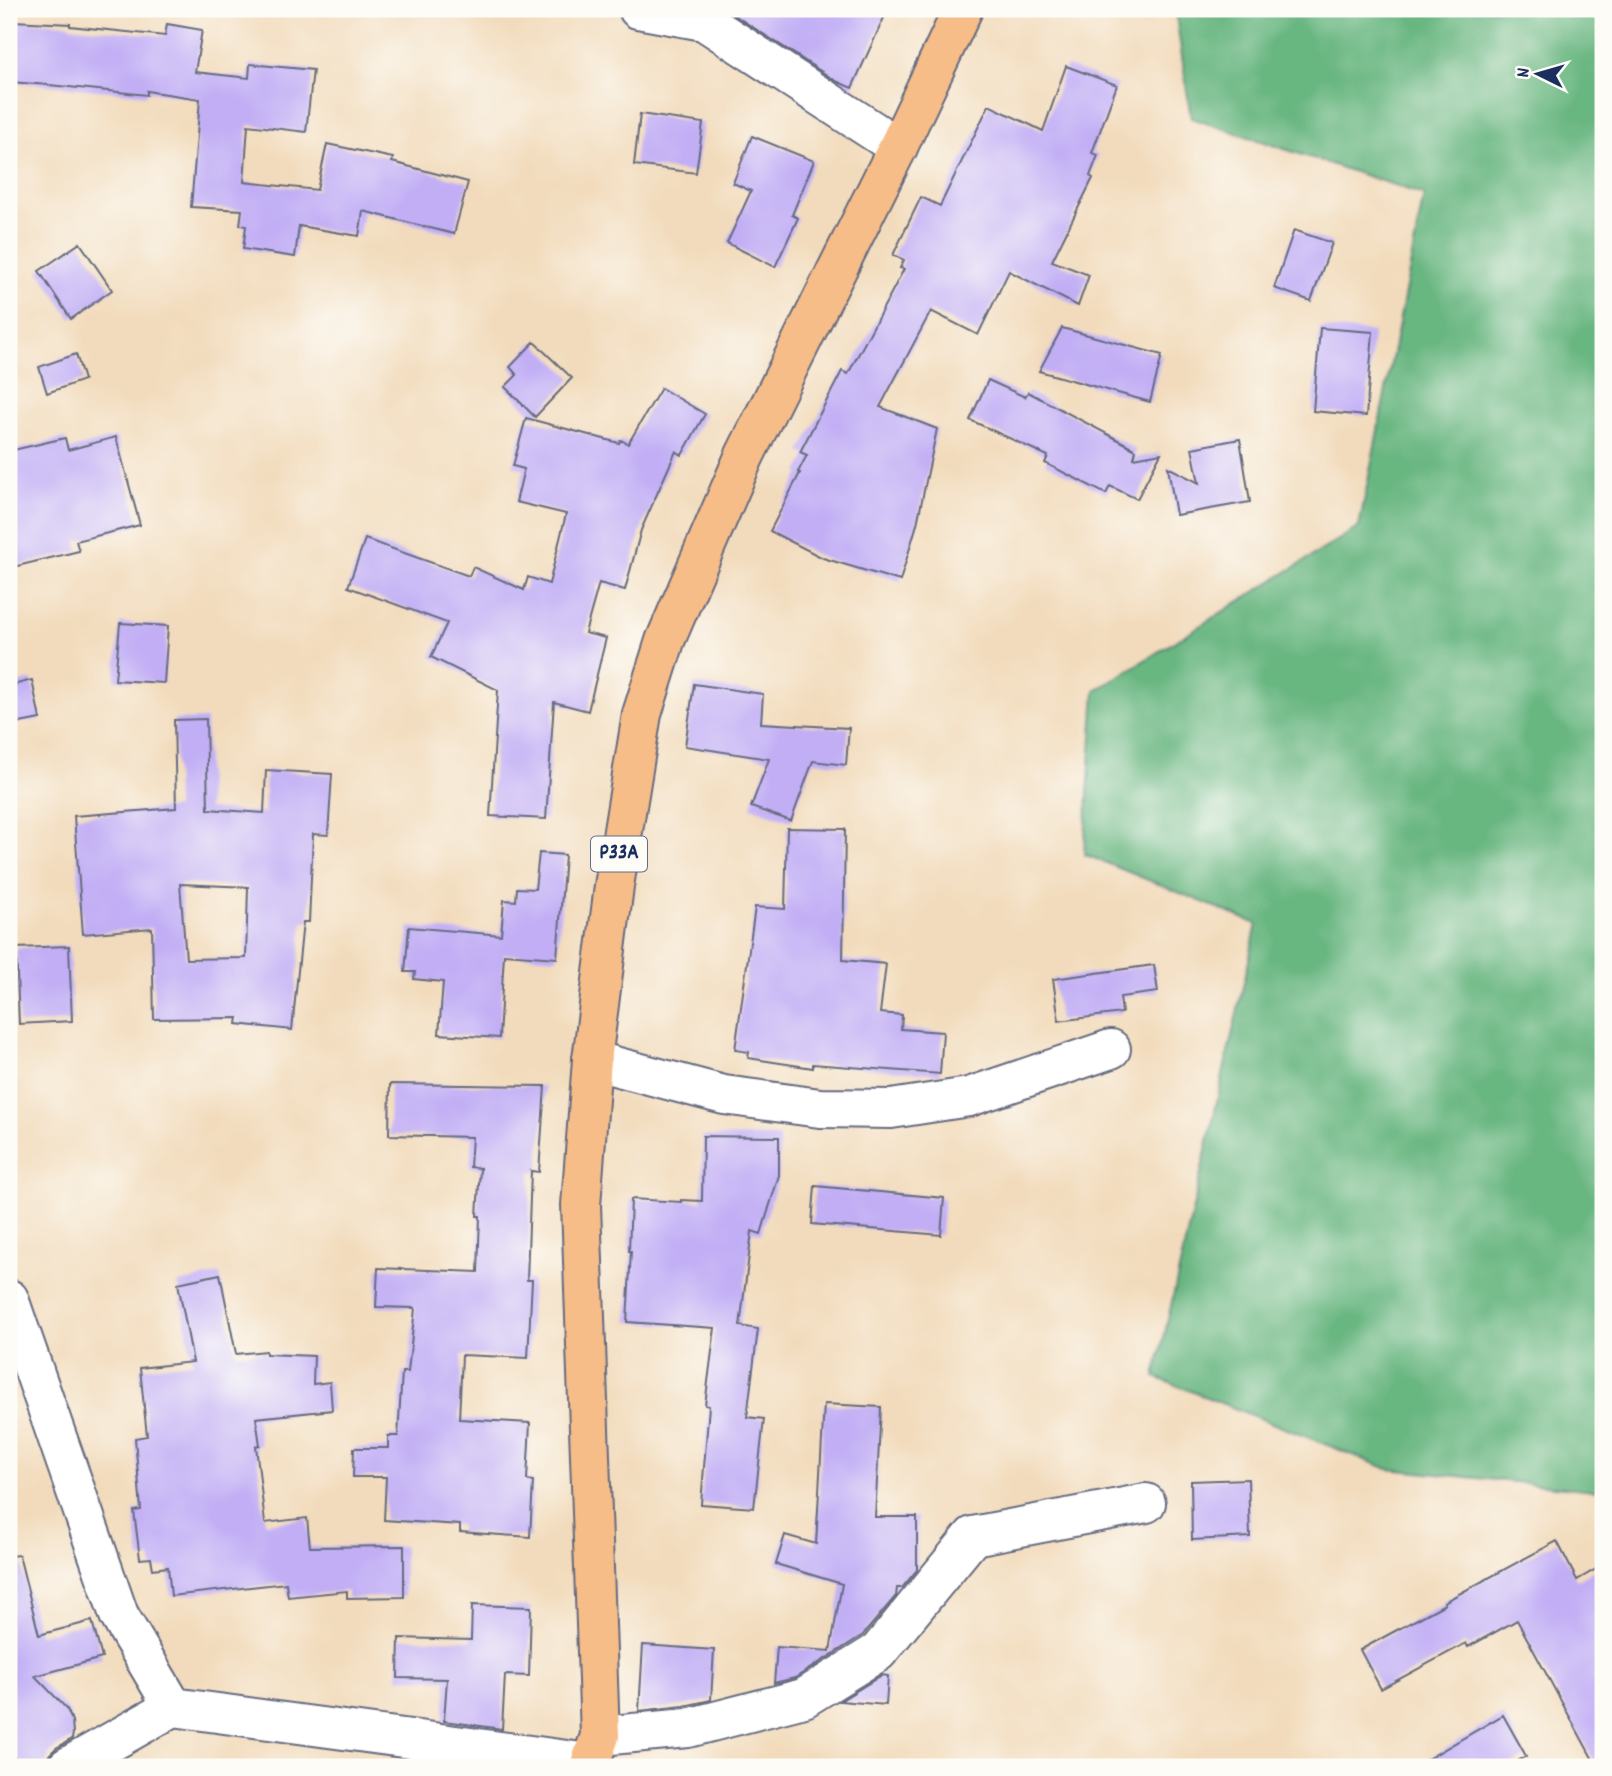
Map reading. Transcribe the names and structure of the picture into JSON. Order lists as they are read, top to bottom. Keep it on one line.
{"streets":{"main road":["P33A"]},"north":"left"}
